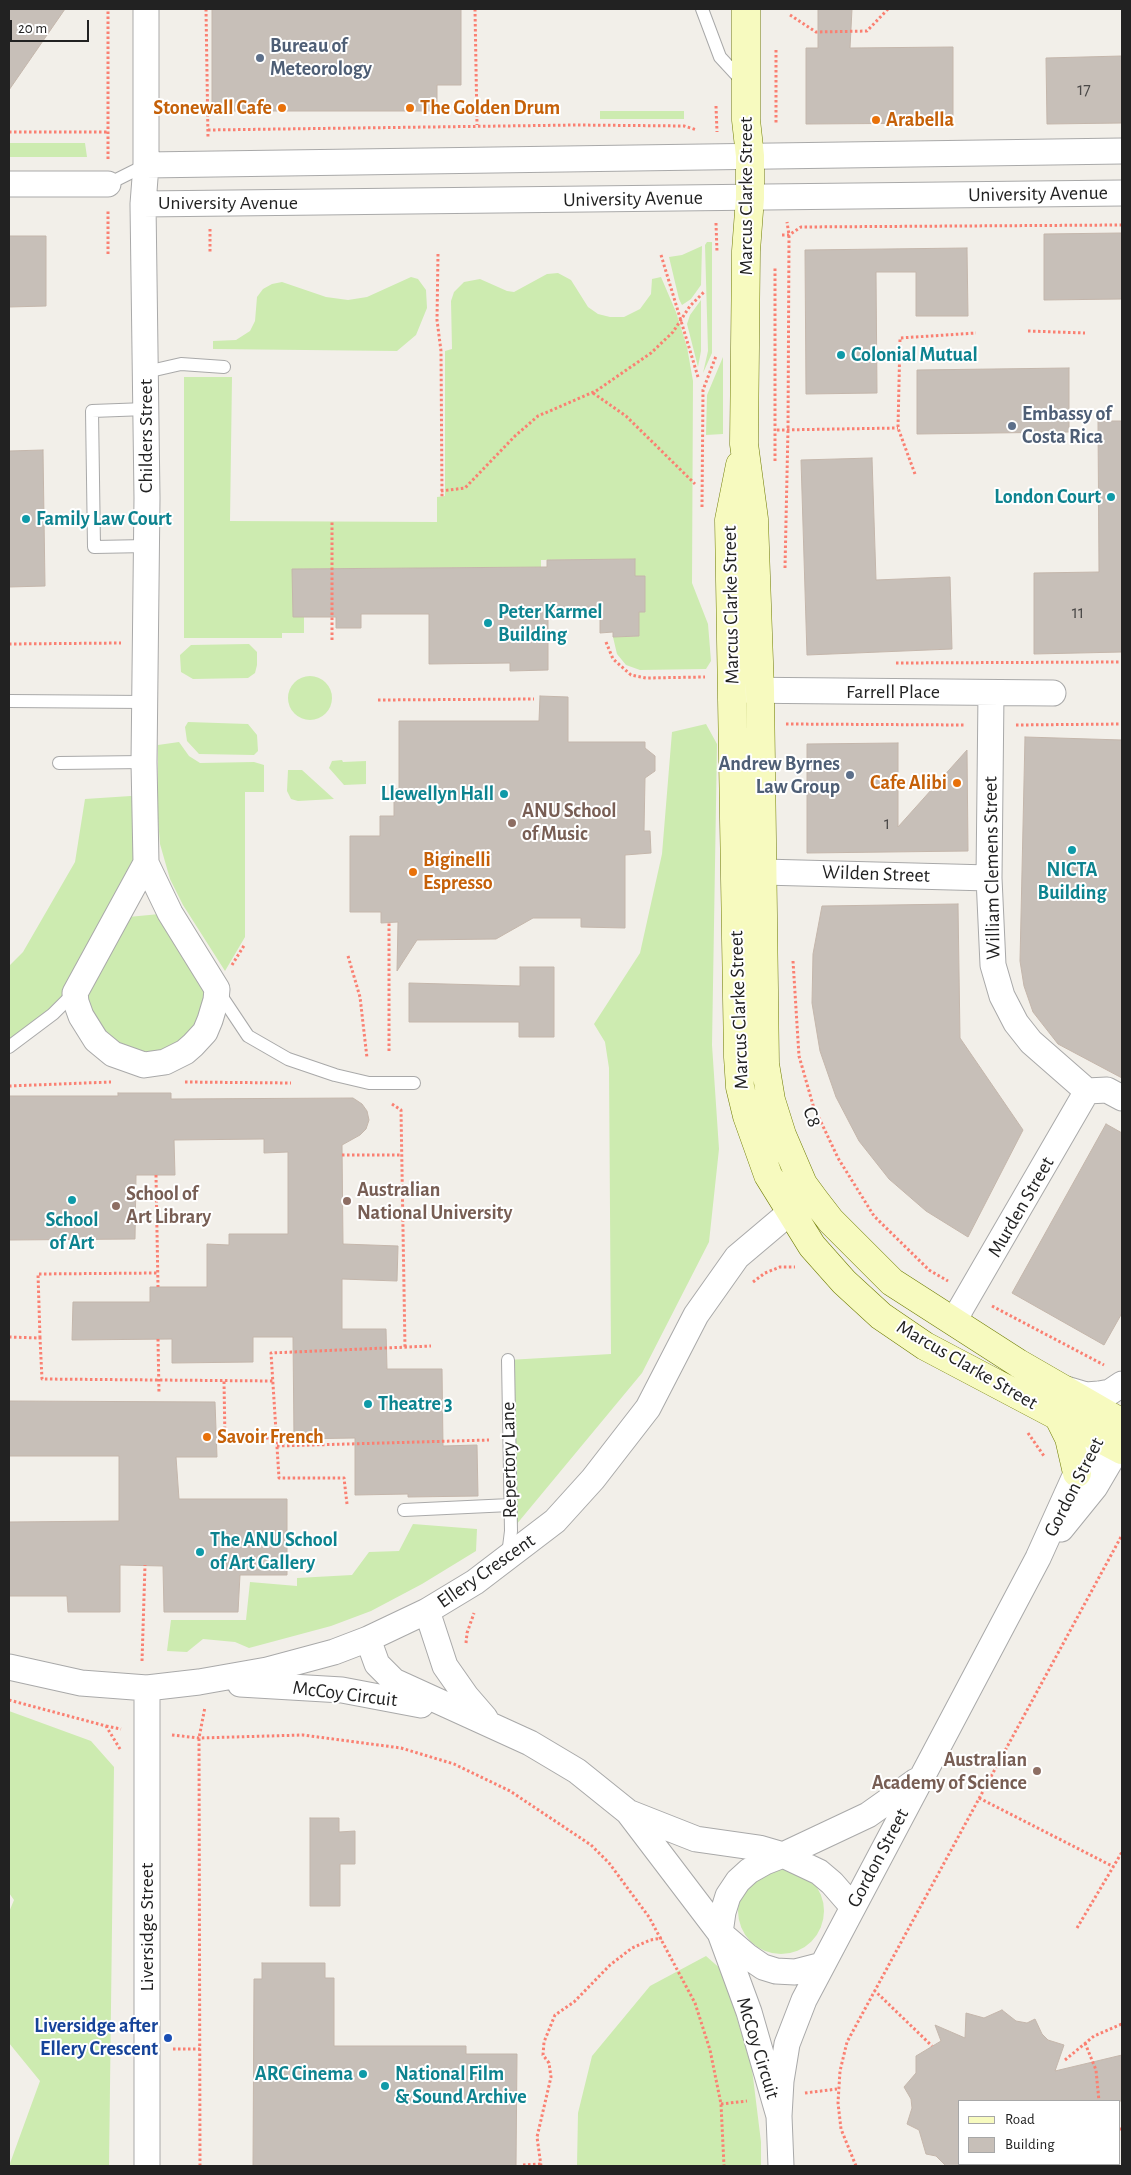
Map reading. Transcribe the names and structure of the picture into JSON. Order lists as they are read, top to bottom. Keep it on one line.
{"streets":{"street":["University Avenue","Marcus Clarke Street","Childers Street","Farrell Place","William Clemens Street","Wilden Street","Murden Street","Gordon Street","Ellery Crescent","McCoy Circuit","Liversidge Street"],"lane":["Repertory Lane"]},"crossings":[["University Avenue","Marcus Clarke Street"],["University Avenue","Childers Street"],["Marcus Clarke Street","Farrell Place"],["Marcus Clarke Street","Wilden Street"],["Marcus Clarke Street","Murden Street"],["Marcus Clarke Street","Gordon Street"],["Marcus Clarke Street","Ellery Crescent"],["Farrell Place","William Clemens Street"],["William Clemens Street","Wilden Street"],["William Clemens Street","Murden Street"],["Repertory Lane","Ellery Crescent"],["Gordon Street","McCoy Circuit"],["Ellery Crescent","McCoy Circuit"],["Ellery Crescent","Liversidge Street"]],"places":["Bureau of Meteorology","Stonewall Cafe","The Golden Drum","Arabella","Colonial Mutual","Embassy of Costa Rica","London Court","Family Law Court","Peter Karmel Building","Andrew Byrnes Law Group","Cafe Alibi","Llewellyn Hall","ANU School of Music","NICTA Building","Biginelli Espresso","School of Art","Australian National University","School of Art Library","Theatre 3","Savoir French","The ANU School of Art Gallery","Australian Academy of Science","Liversidge after Ellery Crescent","ARC Cinema","National Film & Sound Archive"],"house_numbers":["17","11","1"],"legend":["Road","Building"],"scale_bar":"20 m"}
